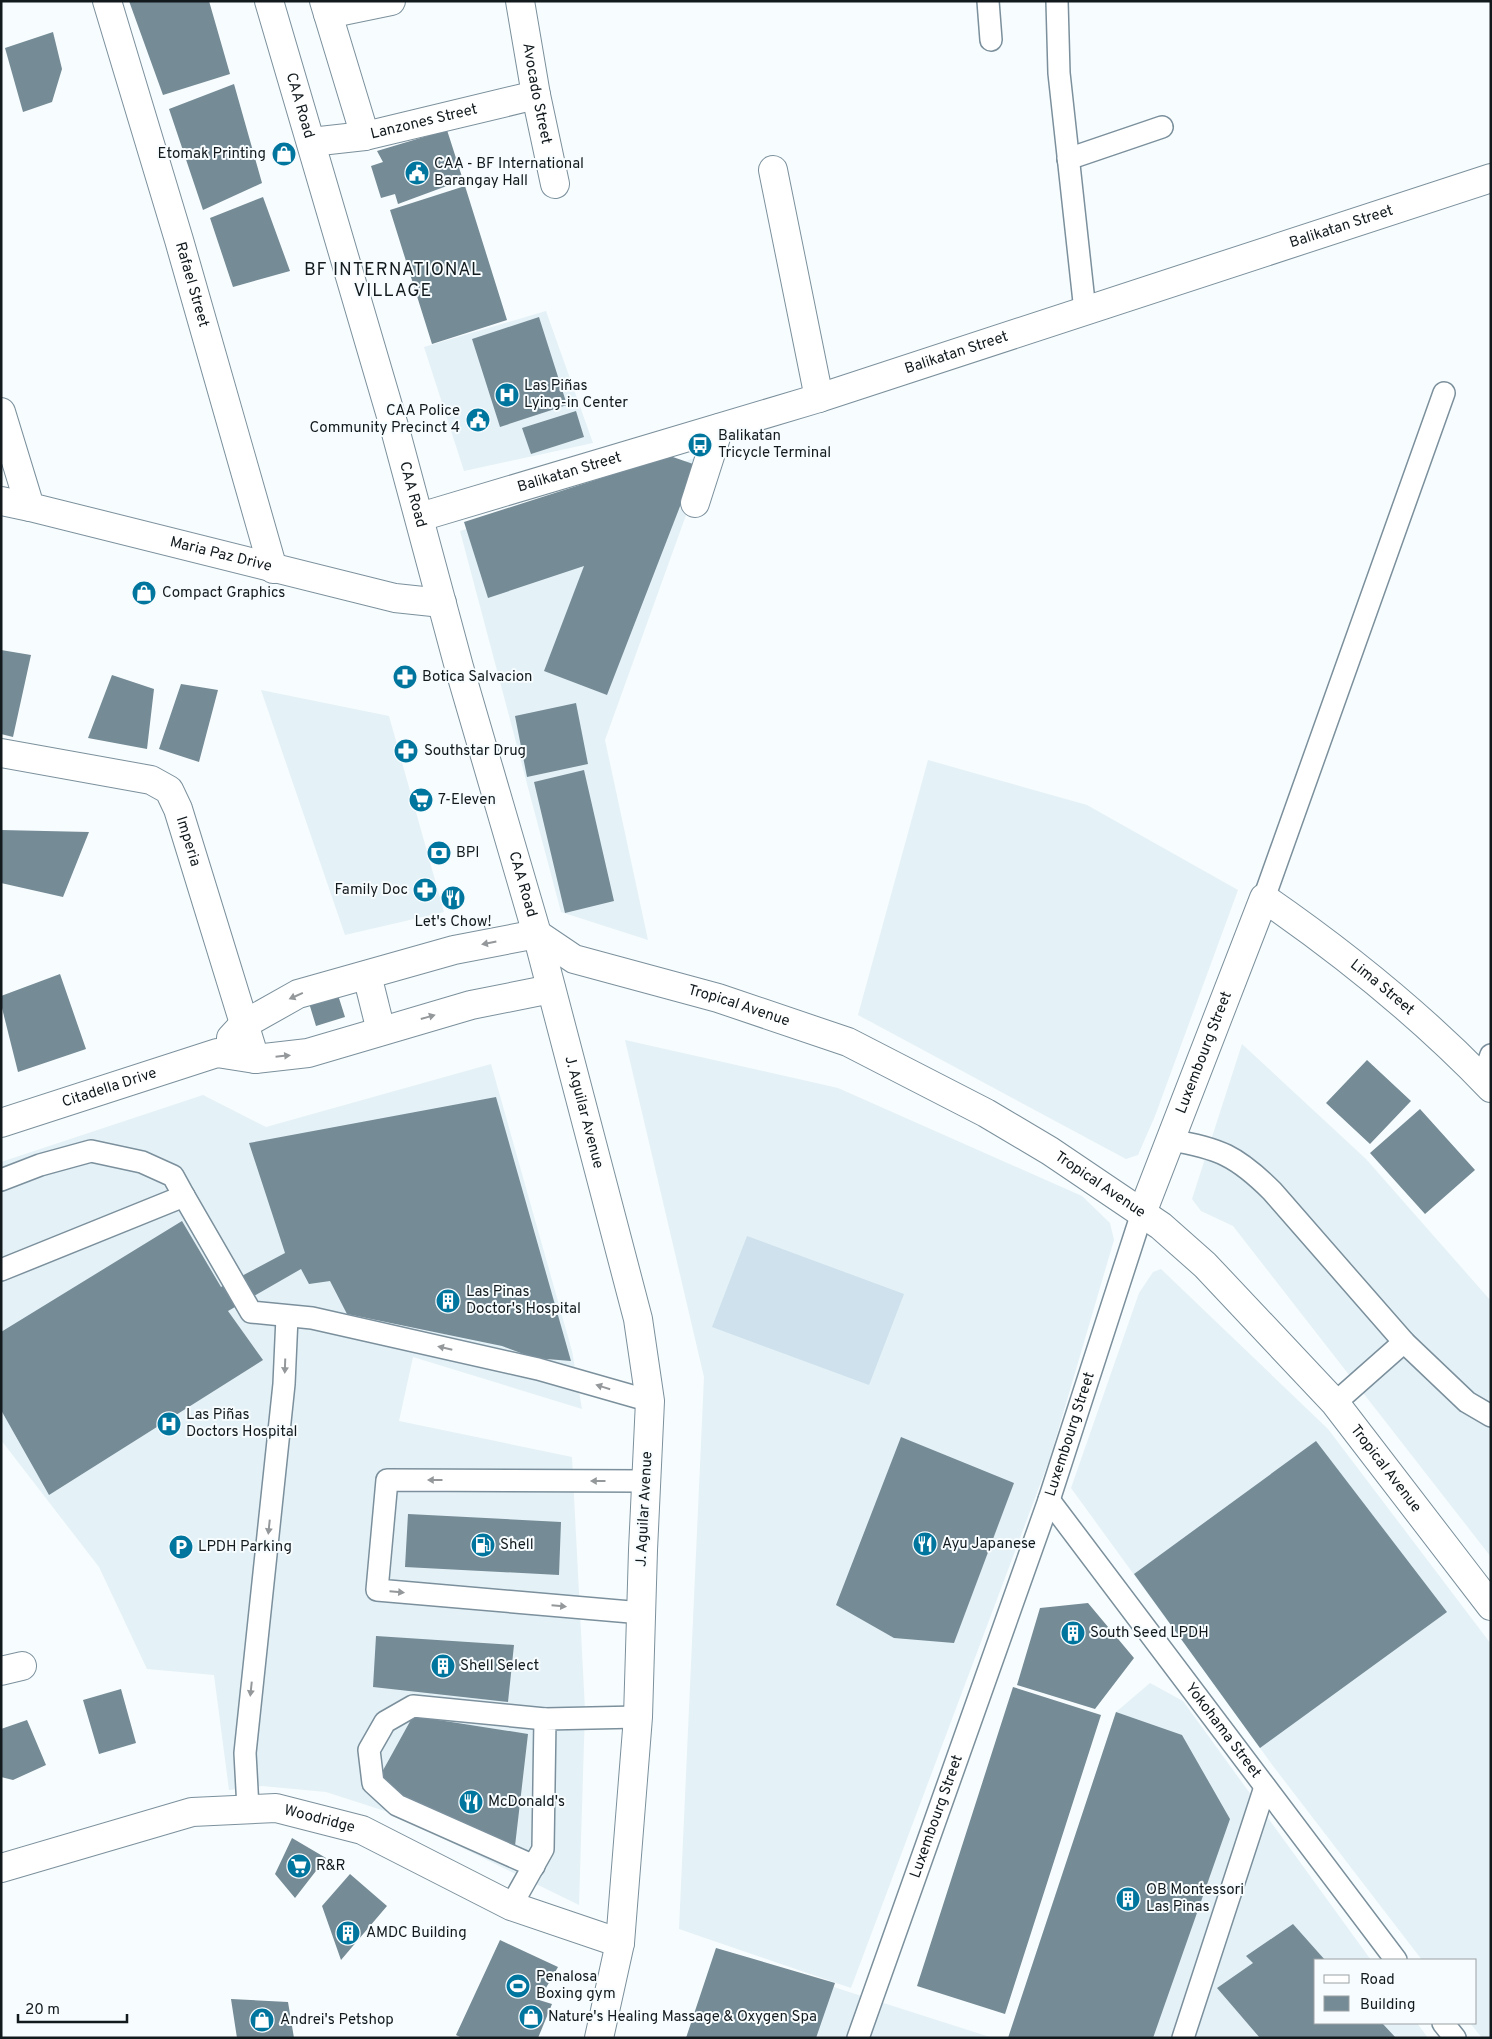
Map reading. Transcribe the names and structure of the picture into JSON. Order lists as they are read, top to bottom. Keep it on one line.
{"streets":{"street":["Avocado Street","CAA Road","Lanzones Street","Balikatan Street","Rafael Street","Maria Paz Drive","Imperia","Lima Street","Tropical Avenue","Luxembourg Street","Citadella Drive","J. Aguilar Avenue","Woodridge"],"lane":["Yokohama Street"]},"crossings":[["Avocado Street","Lanzones Street"],["CAA Road","Lanzones Street"],["CAA Road","Balikatan Street"],["CAA Road","Maria Paz Drive"],["CAA Road","Tropical Avenue"],["CAA Road","Citadella Drive"],["CAA Road","J. Aguilar Avenue"],["Rafael Street","Maria Paz Drive"],["Imperia","Citadella Drive"],["Lima Street","Luxembourg Street"],["Tropical Avenue","Luxembourg Street"],["Tropical Avenue","Citadella Drive"],["Luxembourg Street","Yokohama Street"],["Citadella Drive","J. Aguilar Avenue"],["J. Aguilar Avenue","Woodridge"]],"districts":["BF INTERNATIONAL VILLAGE"],"places":{"shop":["Etomak Printing","Compact Graphics","Nature's Healing Massage & Oxygen Spa","Andrei's Petshop"],"public building":["CAA - BF International Barangay Hall","CAA Police Community Precinct 4"],"hospital":["Las Piñas Lying-in Center","Las Piñas Doctors Hospital"],"bus stop":["Balikatan Tricycle Terminal"],"pharmacy":["Botica Salvacion","Southstar Drug","Family Doc"],"supermarket":["7-Eleven","R&R"],"bank":["BPI"],"restaurant":["Let's Chow!","Ayu Japanese","McDonald's"],"building":["Las Pinas Doctor's Hospital","South Seed LPDH","Shell Select","OB Montessori Las Pinas","AMDC Building"],"fuel station":["Shell"],"parking":["LPDH Parking"],"sports":["Penalosa Boxing gym"]},"legend":["Road","Building"],"scale_bar":"20 m"}
